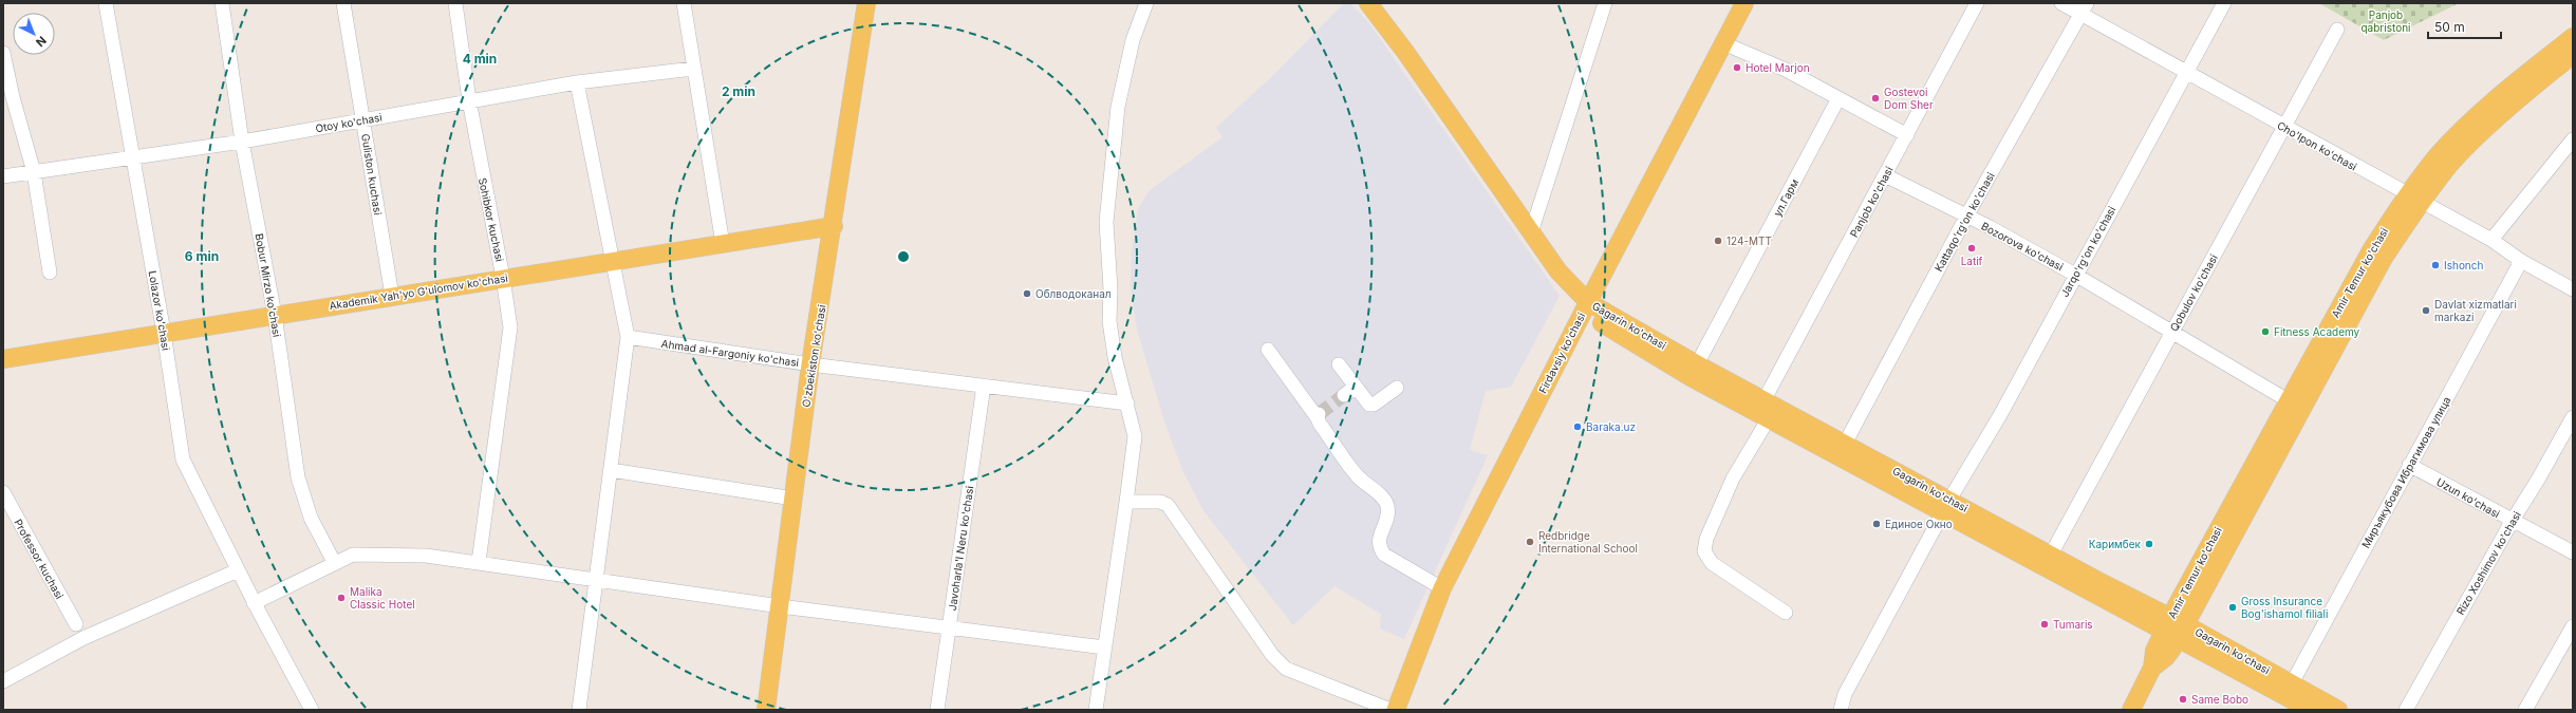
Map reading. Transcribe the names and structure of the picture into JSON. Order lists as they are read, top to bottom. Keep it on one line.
{"streets":{"main road":["Amir Temur ko'chasi","Akademik Yah'yo G'ulomov ko'chasi","Gagarin ko'chasi","Firdavsiy ko'chasi","O'zbekiston ko'chasi"],"street":["Otoy ko'chasi","Cho'lpon ko'chasi","Guliston kuchasi","ул.Гарм","Panjob ko'chasi","Sohibkor kuchasi","Kattaqo'rg'on ko'chasi","Bozorova ko'chasi","Jarqo'rg'on ko'chasi","Bobur Mirzo ko'chasi","Qobulov ko'chasi","Lolazor ko'chasi","Ahmad al-Fargoniy ko'chasi","Миръякубова Ибрагимова улица","Uzun ko'chasi","Javoharla'l Neru ko'chasi","Professor kuchasi","Rizo Xoshimov ko'chasi"]},"crossings":[["Otoy ko'chasi","Guliston kuchasi"],["Otoy ko'chasi","Sohibkor kuchasi"],["Otoy ko'chasi","Bobur Mirzo ko'chasi"],["Otoy ko'chasi","Lolazor ko'chasi"],["Cho'lpon ko'chasi","Kattaqo'rg'on ko'chasi"],["Cho'lpon ko'chasi","Jarqo'rg'on ko'chasi"],["Cho'lpon ko'chasi","Amir Temur ko'chasi"],["Cho'lpon ko'chasi","Qobulov ko'chasi"],["Cho'lpon ko'chasi","Миръякубова Ибрагимова улица"],["Guliston kuchasi","Akademik Yah'yo G'ulomov ko'chasi"],["ул.Гарм","Gagarin ko'chasi"],["Panjob ko'chasi","Bozorova ko'chasi"],["Panjob ko'chasi","Gagarin ko'chasi"],["Sohibkor kuchasi","Akademik Yah'yo G'ulomov ko'chasi"],["Kattaqo'rg'on ko'chasi","Bozorova ko'chasi"],["Kattaqo'rg'on ko'chasi","Gagarin ko'chasi"],["Bozorova ko'chasi","Jarqo'rg'on ko'chasi"],["Bozorova ko'chasi","Amir Temur ko'chasi"],["Bozorova ko'chasi","Qobulov ko'chasi"],["Jarqo'rg'on ko'chasi","Gagarin ko'chasi"],["Amir Temur ko'chasi","Gagarin ko'chasi"],["Bobur Mirzo ko'chasi","Akademik Yah'yo G'ulomov ko'chasi"],["Akademik Yah'yo G'ulomov ko'chasi","Lolazor ko'chasi"],["Akademik Yah'yo G'ulomov ko'chasi","O'zbekiston ko'chasi"],["Qobulov ko'chasi","Gagarin ko'chasi"],["Gagarin ko'chasi","Firdavsiy ko'chasi"],["Gagarin ko'chasi","Миръякубова Ибрагимова улица"],["Ahmad al-Fargoniy ko'chasi","O'zbekiston ko'chasi"],["Ahmad al-Fargoniy ko'chasi","Javoharla'l Neru ko'chasi"],["Миръякубова Ибрагимова улица","Uzun ko'chasi"],["Uzun ko'chasi","Rizo Xoshimov ko'chasi"]],"parks":["Panjob qabristoni"],"places":["Hotel Marjon","Gostevoi Dom Sher","124-MTT","Latif","Ishonch","Облводоканал","Davlat xizmatlari markazi","Fitness Academy","Baraka.uz","Единое Окно","Redbridge International School","Каримбек","Malika Classic Hotel","Gross Insurance Bog'ishamol filiali","Tumaris","Same Bobo"],"scale_bar":"50 m","north":"bottom right","rings":["4 min","2 min","6 min"]}
